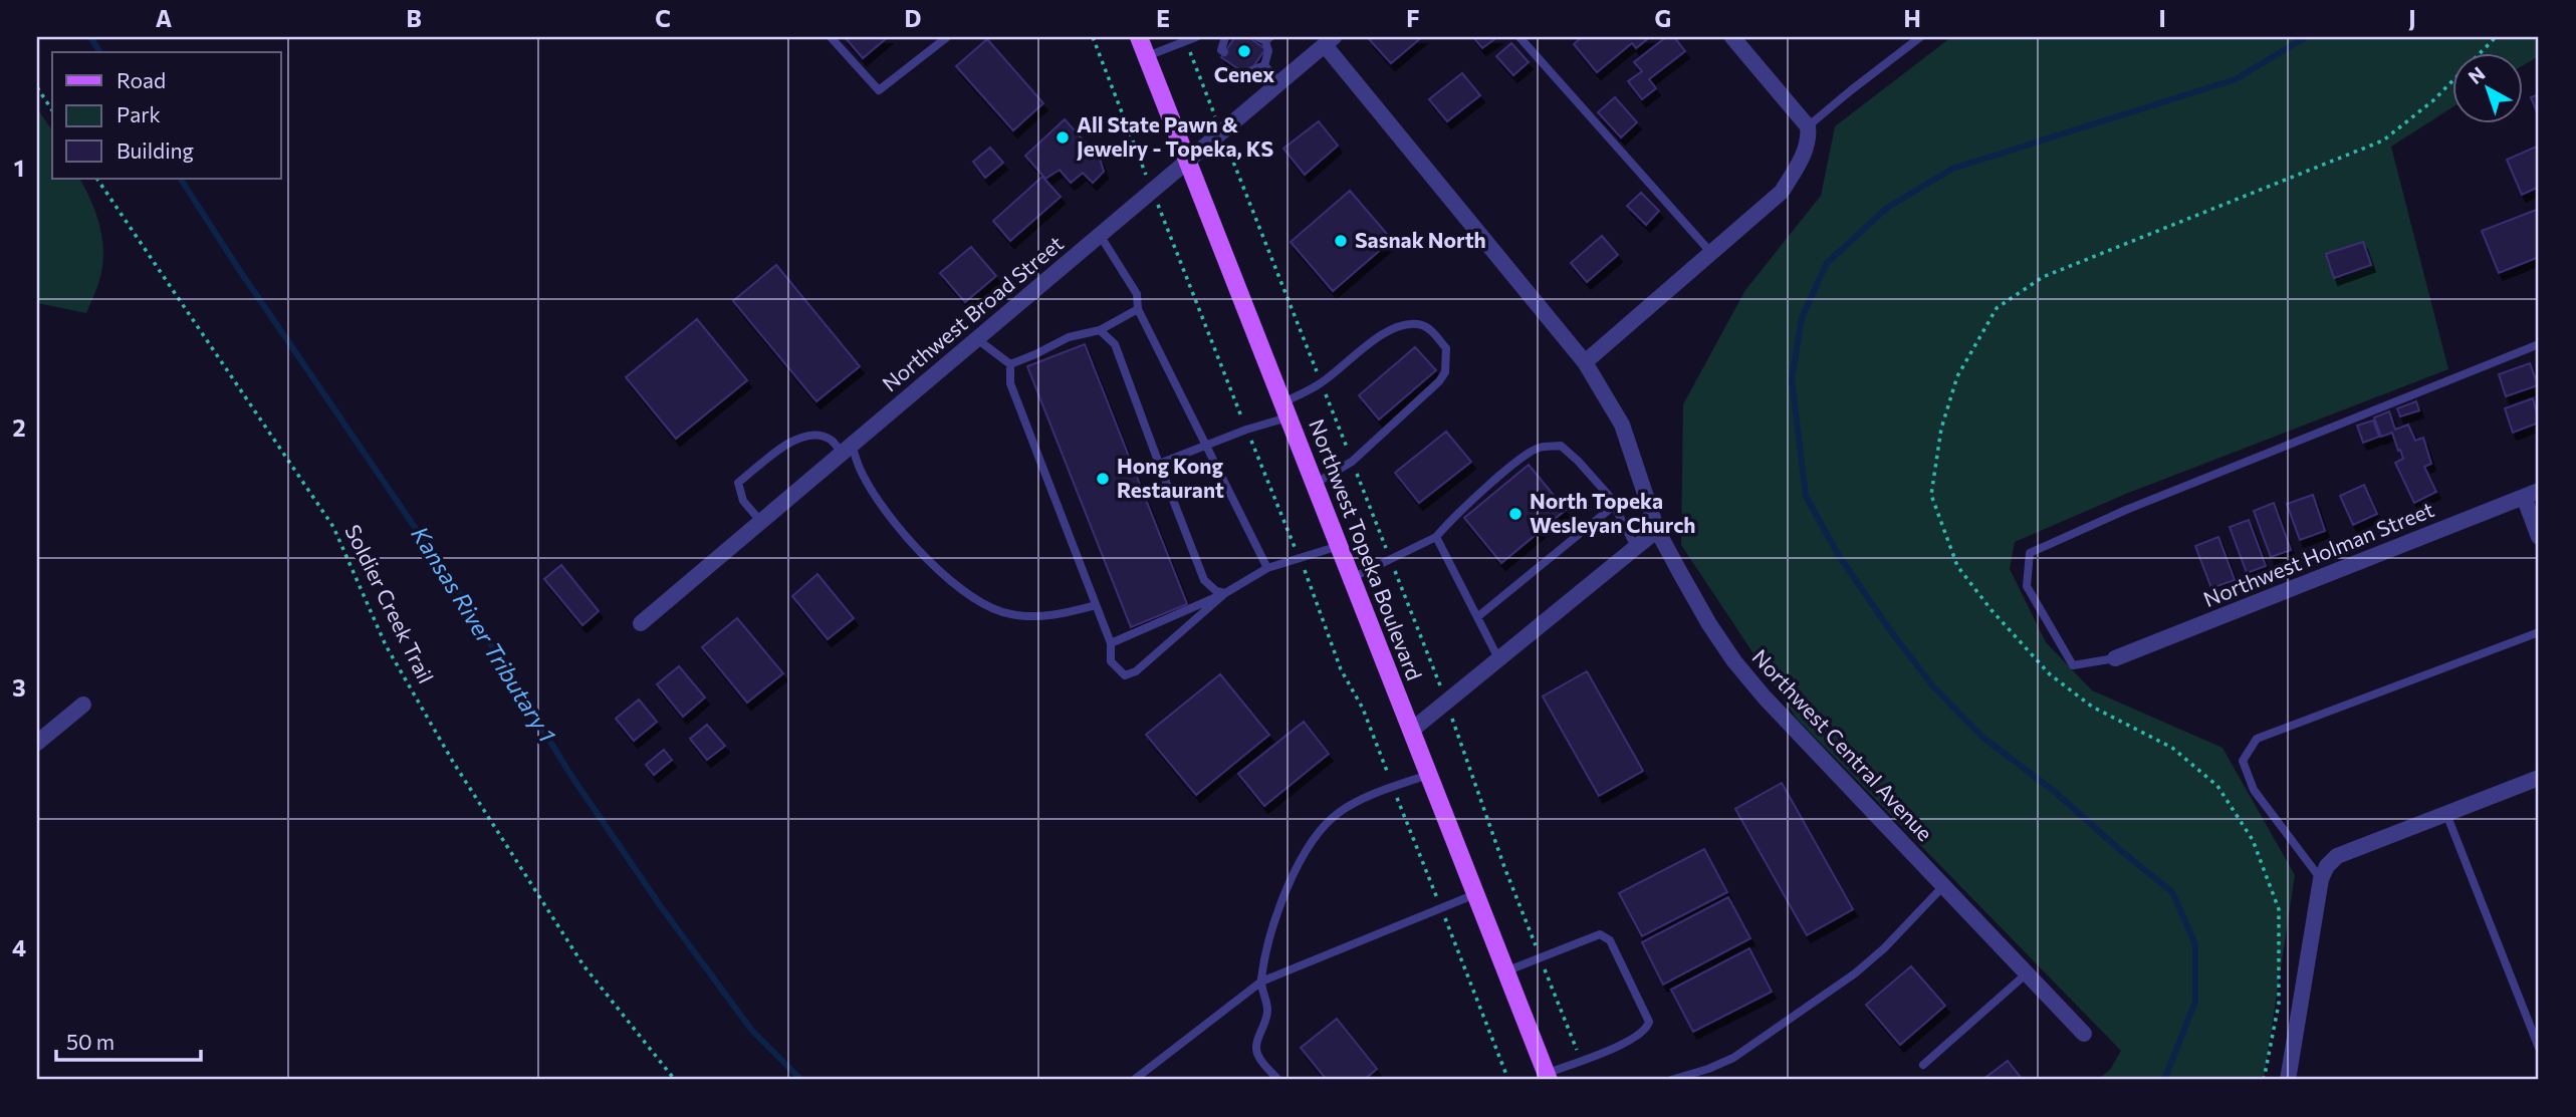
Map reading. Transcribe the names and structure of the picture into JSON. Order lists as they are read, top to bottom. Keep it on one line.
{"streets":{"main road":["Northwest Topeka Boulevard"],"street":["Northwest Broad Street","Northwest Holman Street","Northwest Central Avenue"],"path":["Soldier Creek Trail"]},"crossings":[["Northwest Broad Street","Northwest Topeka Boulevard"],["Northwest Broad Street","Northwest Central Avenue"]],"water":["Kansas River Tributary 1"],"places":["Cenex","All State Pawn & Jewelry - Topeka, KS","Sasnak North","Hong Kong Restaurant","North Topeka Wesleyan Church"],"legend":["Road","Park","Building"],"scale_bar":"50 m","north":"top left","grid":{"columns":["A","B","C","D","E","F","G","H","I","J"],"rows":["1","2","3","4"]}}
